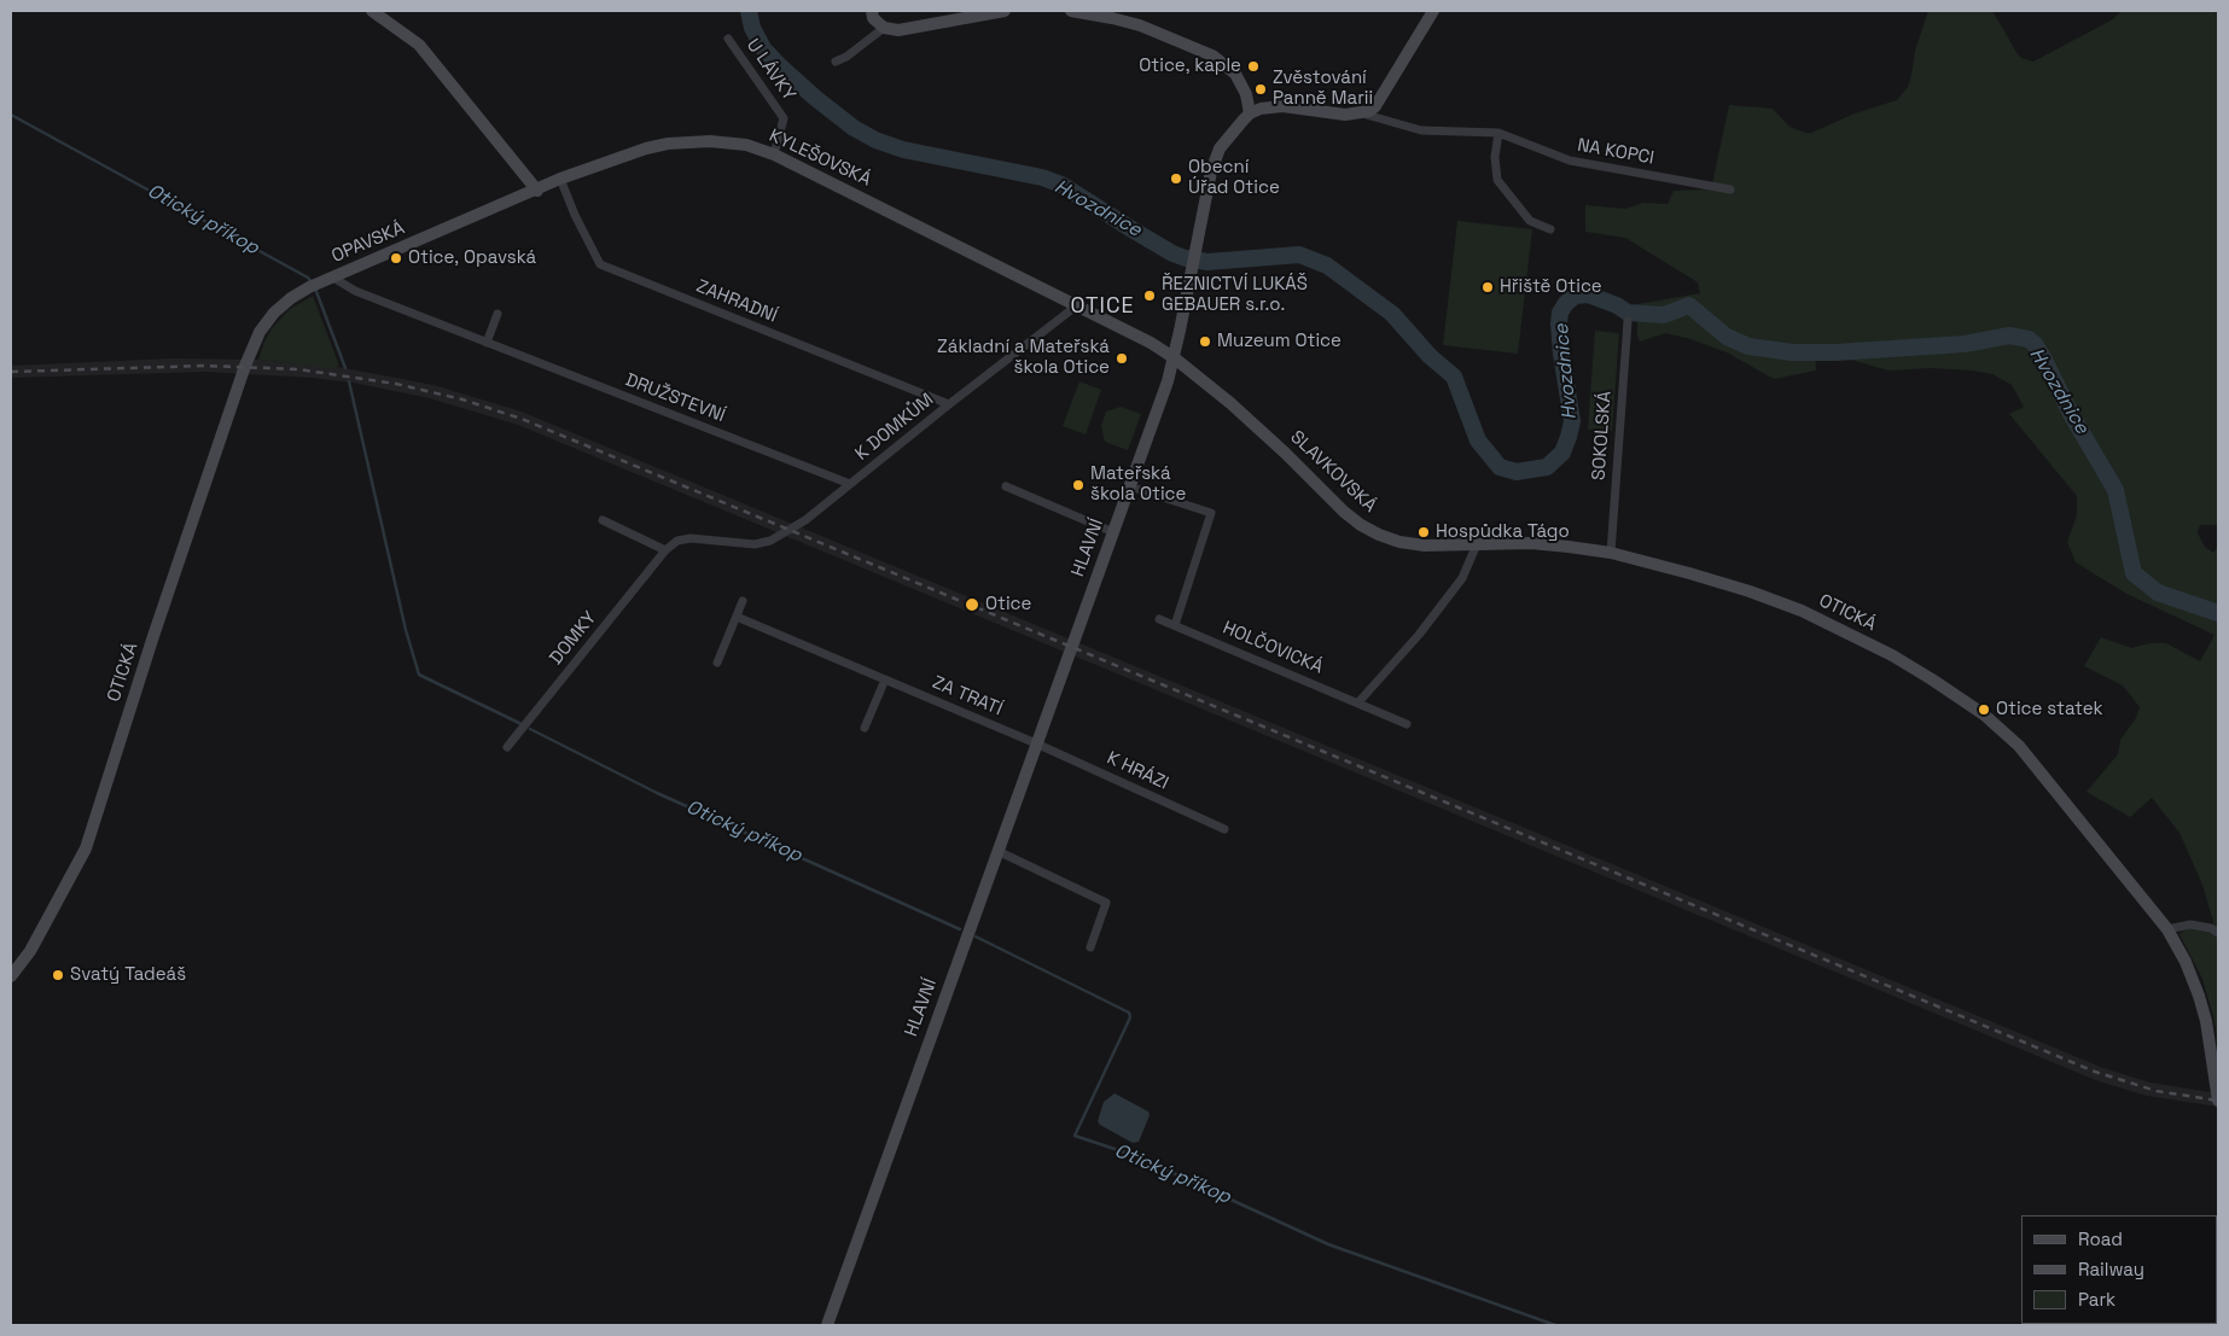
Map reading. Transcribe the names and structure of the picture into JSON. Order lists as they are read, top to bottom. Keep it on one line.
{"streets":{"main road":["KYLEŠOVSKÁ","OPAVSKÁ","SLAVKOVSKÁ","HLAVNÍ","OTICKÁ"],"street":["U LÁVKY","NA KOPCI","ZAHRADNÍ","DRUŽSTEVNÍ","K DOMKŮM","SOKOLSKÁ","DOMKY","HOLČOVICKÁ","ZA TRATÍ","K HRÁZI"]},"crossings":[["U LÁVKY","KYLEŠOVSKÁ"],["KYLEŠOVSKÁ","OPAVSKÁ"],["KYLEŠOVSKÁ","ZAHRADNÍ"],["KYLEŠOVSKÁ","K DOMKŮM"],["KYLEŠOVSKÁ","SLAVKOVSKÁ"],["KYLEŠOVSKÁ","HLAVNÍ"],["OPAVSKÁ","DRUŽSTEVNÍ"],["OPAVSKÁ","OTICKÁ"],["ZAHRADNÍ","K DOMKŮM"],["DRUŽSTEVNÍ","K DOMKŮM"],["K DOMKŮM","DOMKY"],["SOKOLSKÁ","OTICKÁ"],["SLAVKOVSKÁ","HLAVNÍ"],["SLAVKOVSKÁ","OTICKÁ"],["HLAVNÍ","ZA TRATÍ"],["HLAVNÍ","K HRÁZI"],["ZA TRATÍ","K HRÁZI"]],"districts":["OTICE"],"water":["Hvozdnice","Otický příkop"],"places":["Otice, kaple","Zvěstování Panně Marii","Obecní Úřad Otice","Otice, Opavská","Hřiště Otice","ŘEZNICTVÍ LUKÁŠ GEBAUER s.r.o.","Muzeum Otice","Základní a Mateřská škola Otice","Mateřská škola Otice","Hospůdka Tágo","Otice","Otice statek","Svatý Tadeáš"],"legend":["Road","Railway","Park"]}
